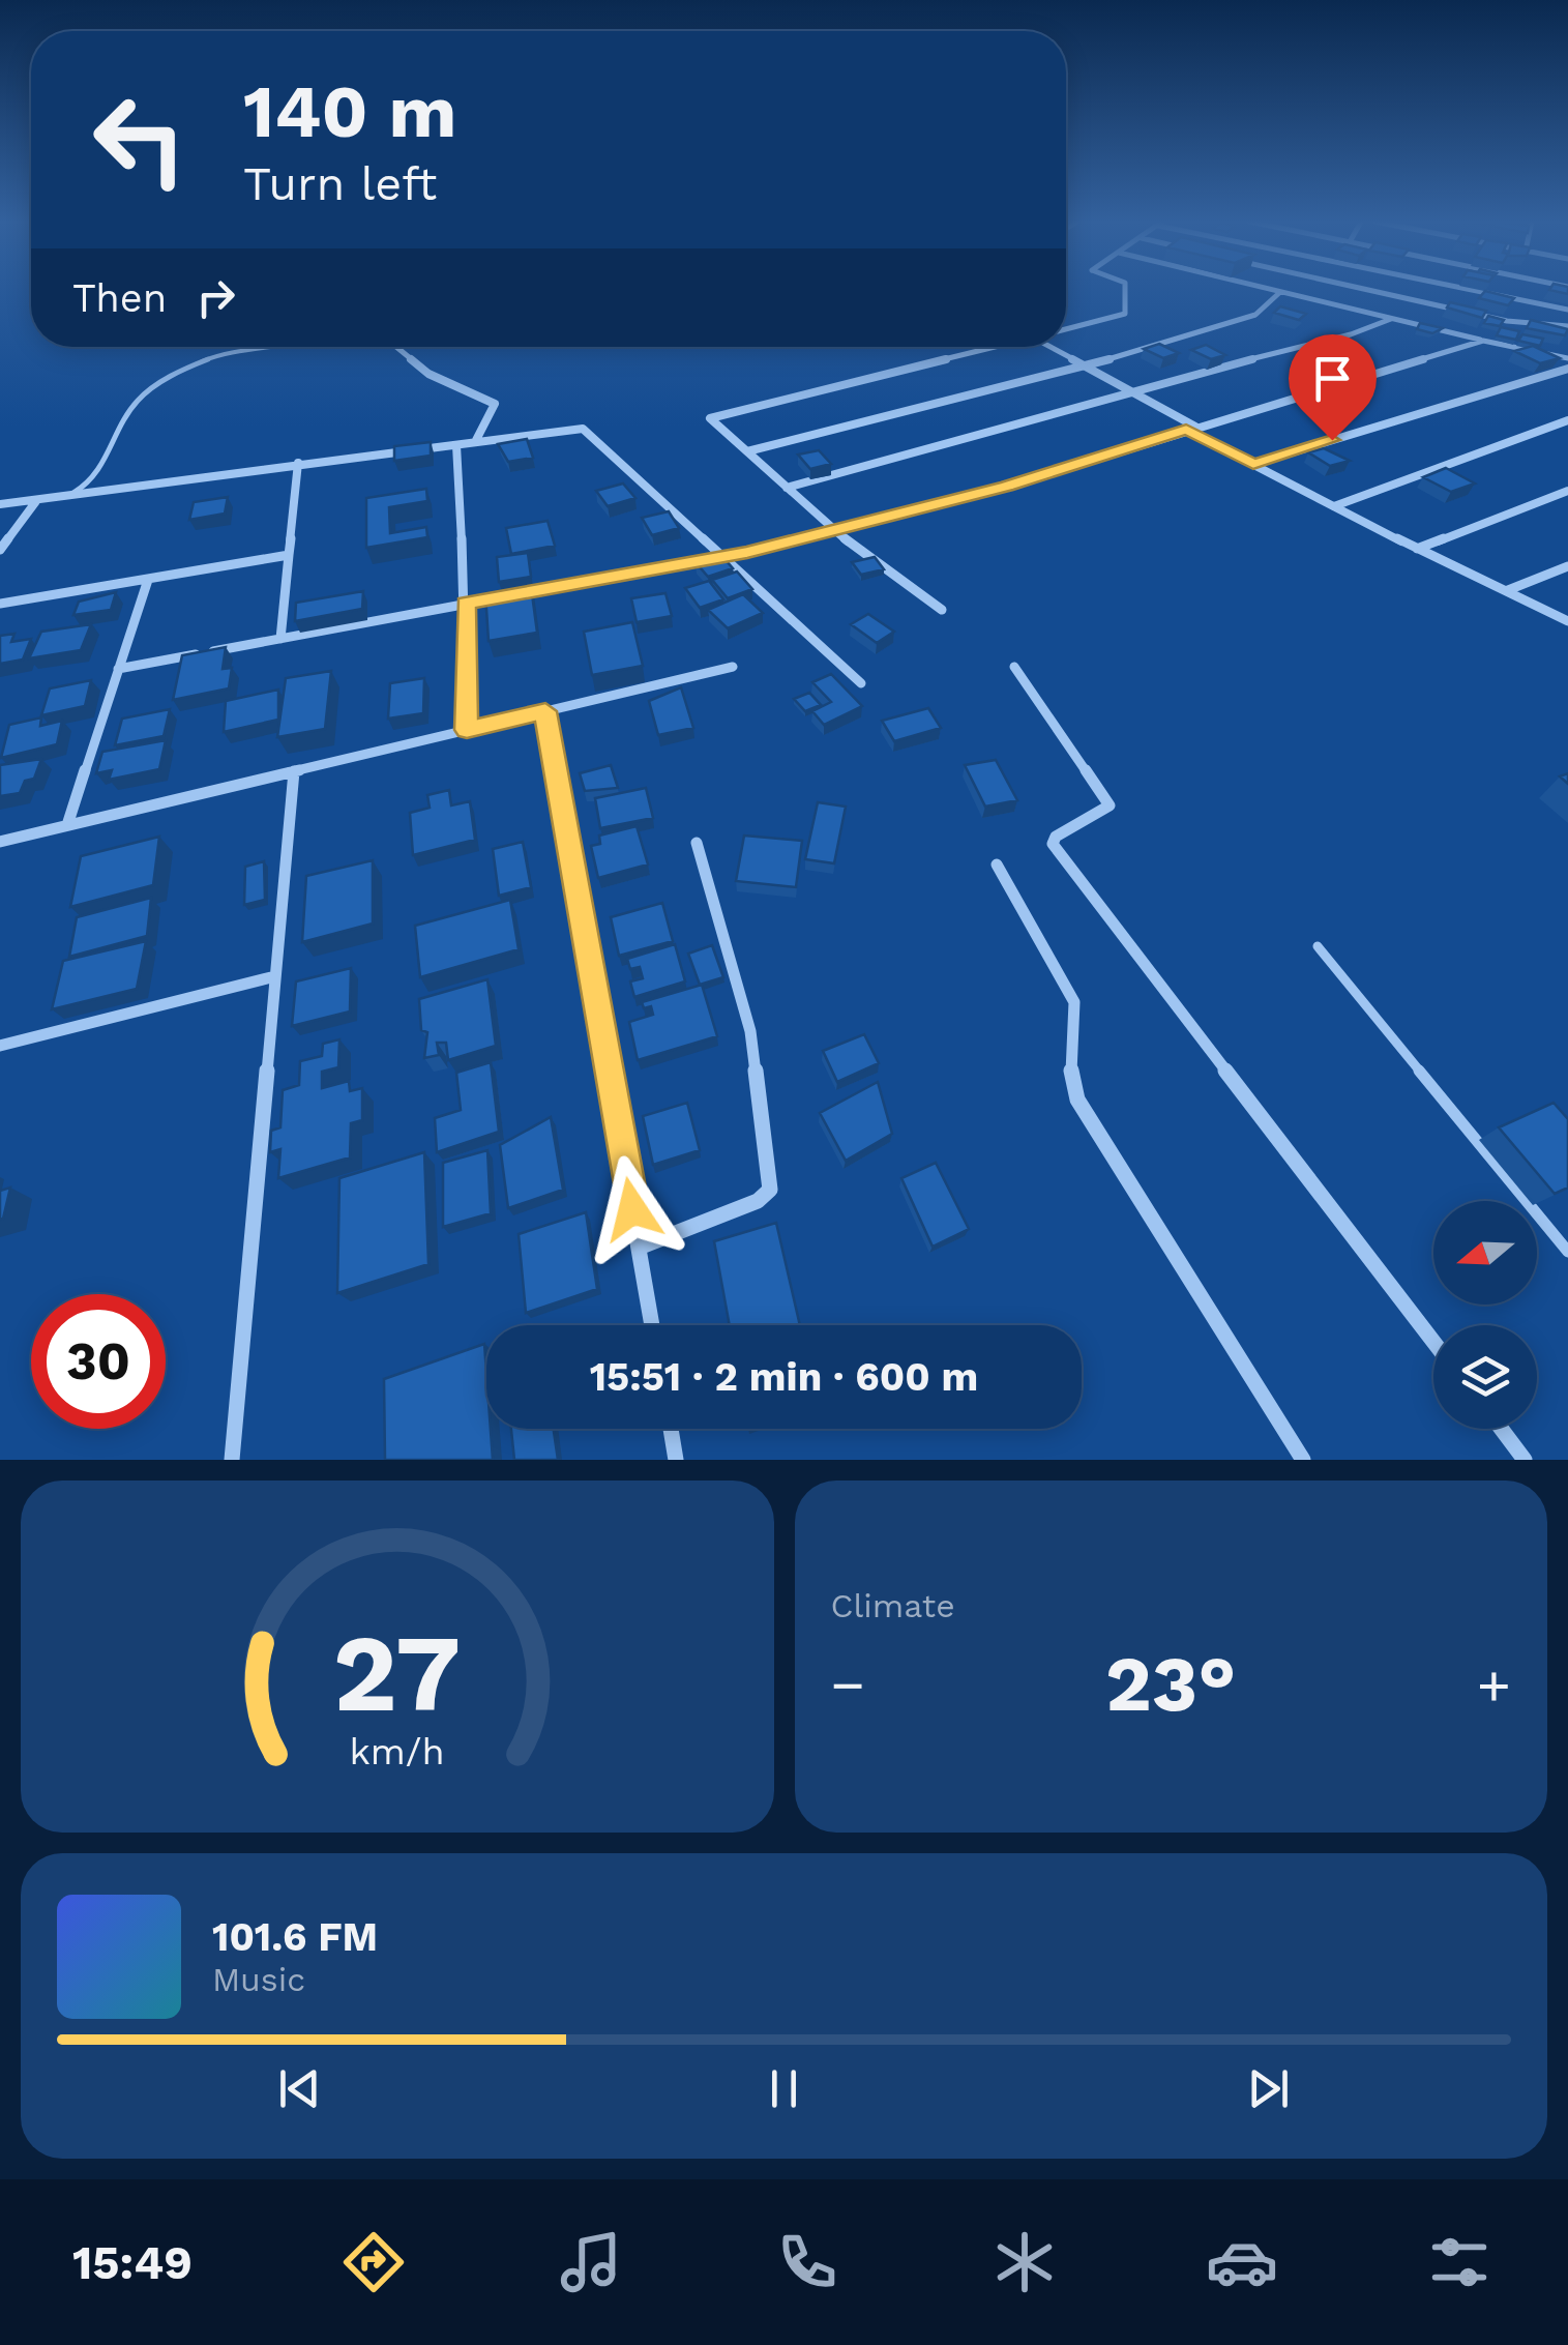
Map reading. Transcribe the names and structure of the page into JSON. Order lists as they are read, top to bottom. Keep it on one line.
{"north":"left","page":{"turn":["140 m","Turn left"],"then":"Then","limit":"30","trip":"15:51 · 2 min · 600 m","tile":"Climate","heat":["−","23°","+"],"song":["101.6 FM","Music"],"tabs":"15:49","gauge":["27","km/h"]}}
